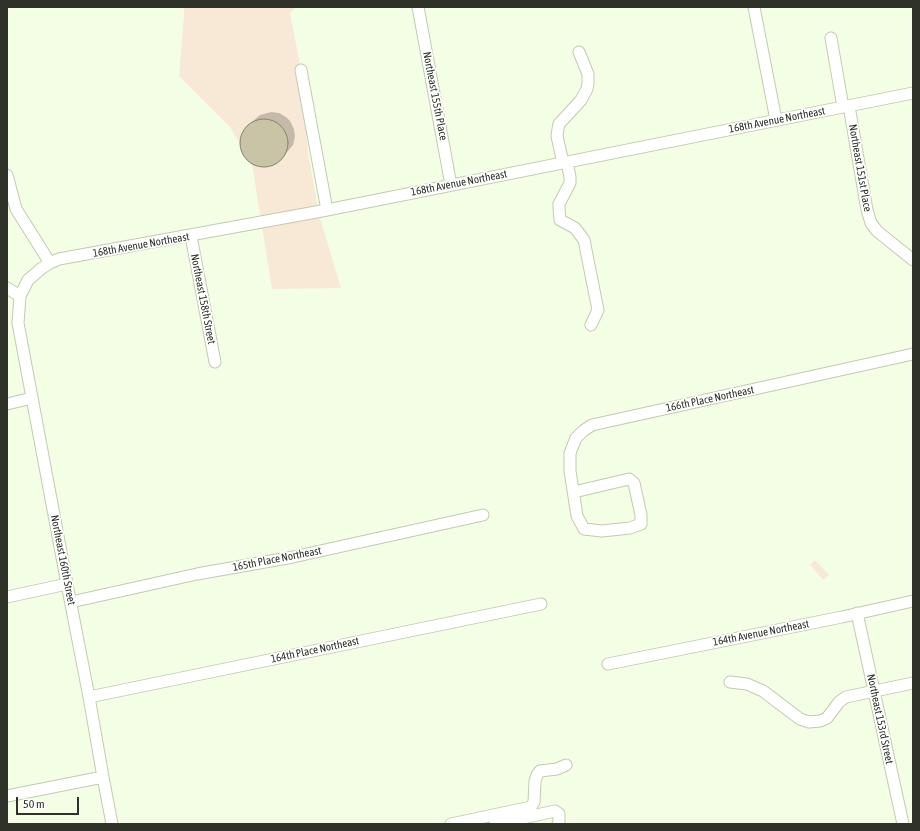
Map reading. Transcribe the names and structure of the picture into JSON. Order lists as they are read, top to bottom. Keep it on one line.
{"streets":{"street":["Northeast 155th Place","168th Avenue Northeast","Northeast 151st Place","Northeast 158th Street","166th Place Northeast","165th Place Northeast","Northeast 160th Street","164th Avenue Northeast","164th Place Northeast","Northeast 153rd Street"]},"crossings":[["Northeast 155th Place","168th Avenue Northeast"],["168th Avenue Northeast","Northeast 151st Place"],["168th Avenue Northeast","Northeast 158th Street"],["168th Avenue Northeast","Northeast 160th Street"],["165th Place Northeast","Northeast 160th Street"],["Northeast 160th Street","164th Place Northeast"],["164th Avenue Northeast","Northeast 153rd Street"]],"scale_bar":"50 m"}
